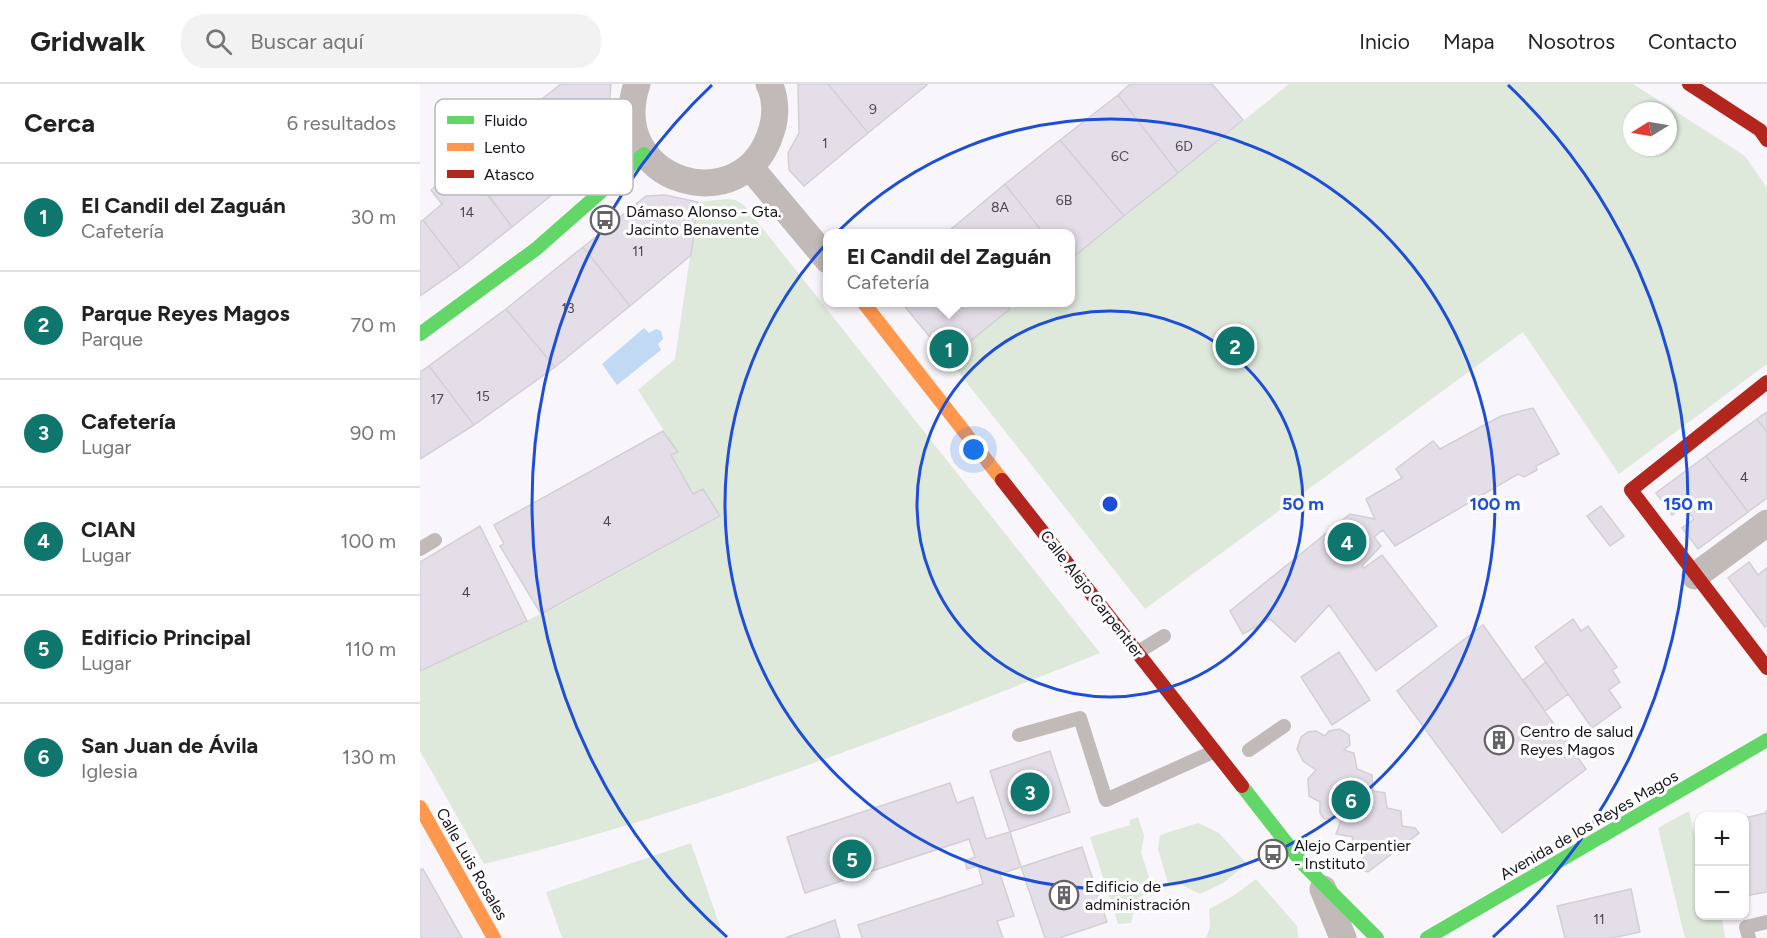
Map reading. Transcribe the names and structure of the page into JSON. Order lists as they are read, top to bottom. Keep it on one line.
{"streets":{"street":["Calle Alejo Carpentier","Avenida de los Reyes Magos","Calle Luis Rosales"]},"places":{"bus stop":["Dámaso Alonso - Gta. Jacinto Benavente","Alejo Carpentier - Instituto"],"building":["Centro de salud Reyes Magos","Edificio de administración"]},"house_numbers":["9","1","6D","6C","6B","8A","14","11","13","15","17","4","4","4","11"],"legend":["Fluido","Lento","Atasco"],"north":"left","page":{"header":"Gridwalk","search":"Buscar aquí","nav":["Inicio","Mapa","Nosotros","Contacto"],"heading":["Cerca","6 resultados"],"list":[{"mark":"1","name":"El Candil del Zaguán","note":"Cafetería","value":"30 m"},{"mark":"2","name":"Parque Reyes Magos","note":"Parque","value":"70 m"},{"mark":"3","name":"Cafetería","note":"Lugar","value":"90 m"},{"mark":"4","name":"CIAN","note":"Lugar","value":"100 m"},{"mark":"5","name":"Edificio Principal","note":"Lugar","value":"110 m"},{"mark":"6","name":"San Juan de Ávila","note":"Iglesia","value":"130 m"}],"popup":["El Candil del Zaguán","Cafetería"],"pins":["2","1","4","3","6","5"],"map_buttons":["+","−"]},"rings":["50 m","100 m","150 m"]}
